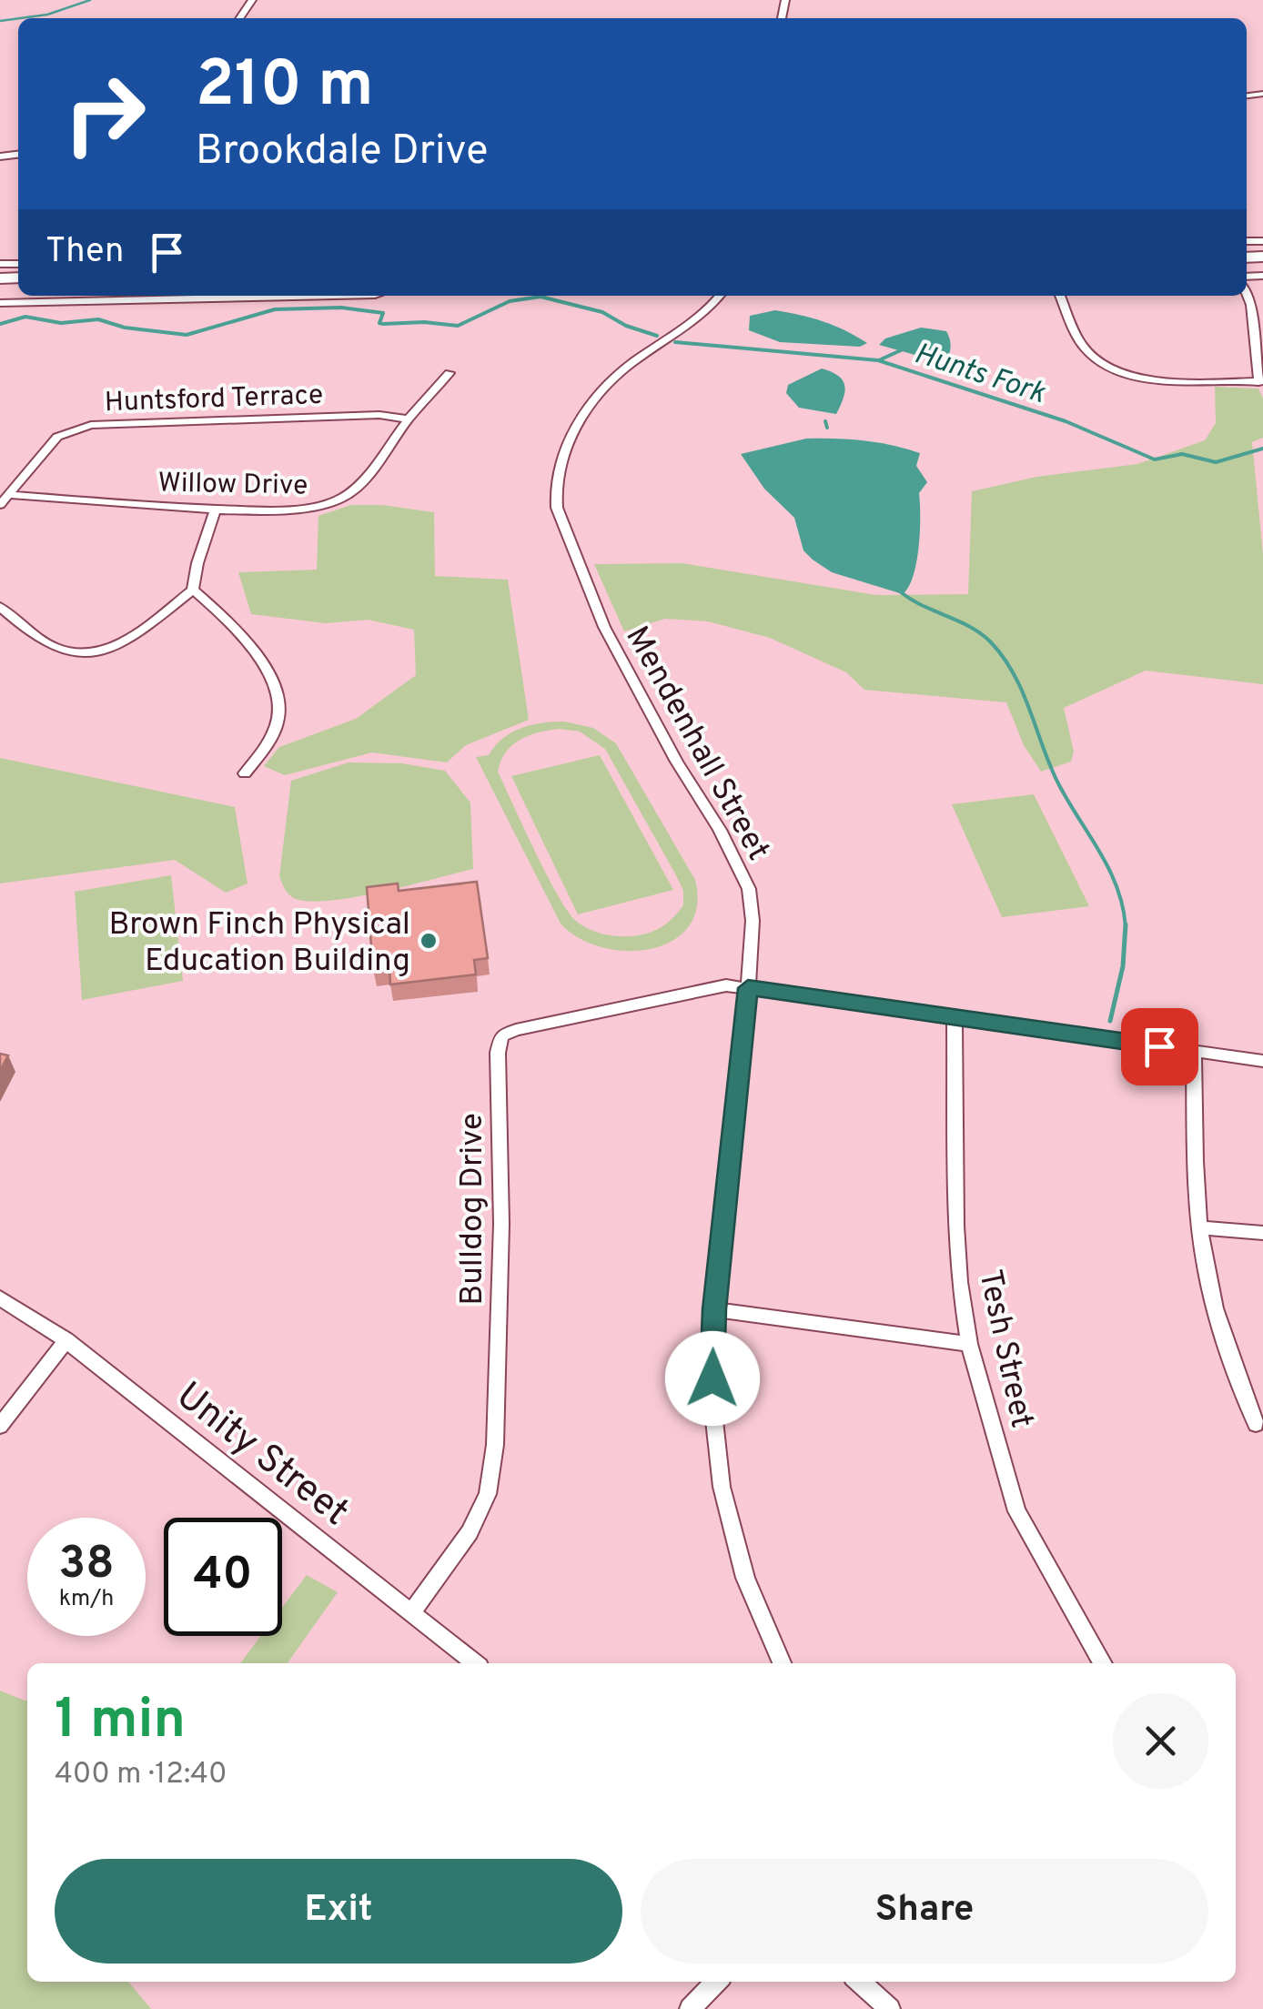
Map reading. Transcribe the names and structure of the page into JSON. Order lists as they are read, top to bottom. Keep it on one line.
{"streets":{"street":["Huntsford Terrace","Willow Drive","Mendenhall Street","Bulldog Drive","Tesh Street","Unity Street"]},"crossings":[["Huntsford Terrace","Willow Drive"],["Mendenhall Street","Bulldog Drive"],["Bulldog Drive","Unity Street"]],"water":["Hunts Fork"],"places":["Brown Finch Physical Education Building"],"page":{"turn":["210 m","Brookdale Drive"],"then":"Then","speed":"38 km/h","limit":"40","heading":["1 min","400 m · 12:40"],"buttons":["Exit","Share"]}}
